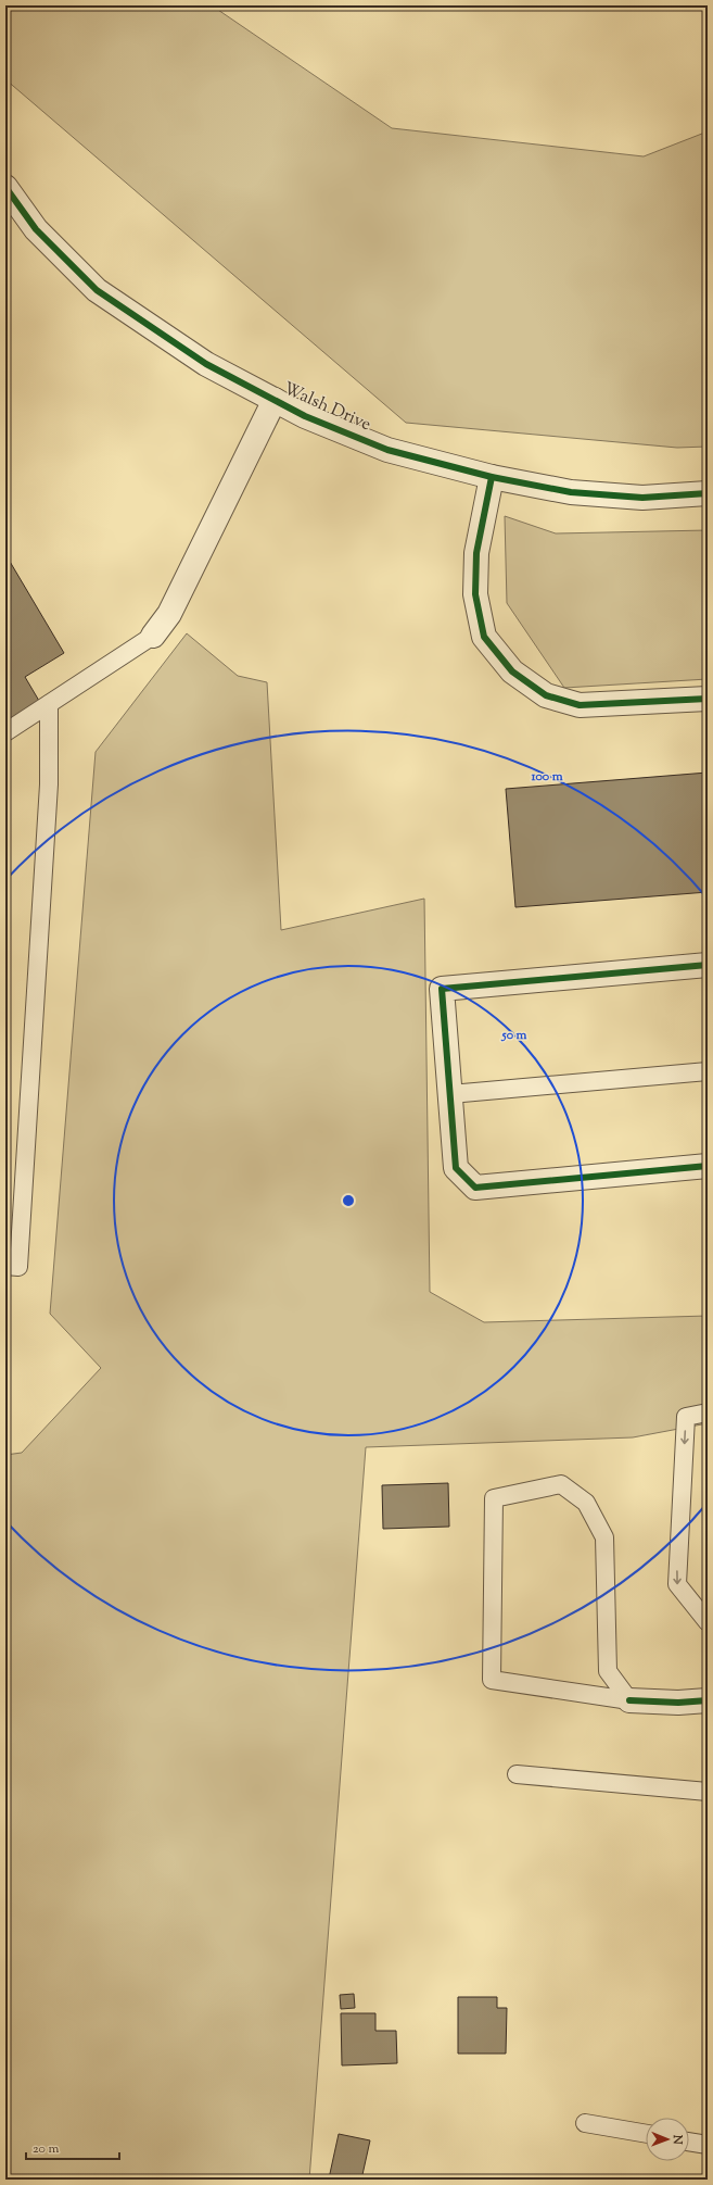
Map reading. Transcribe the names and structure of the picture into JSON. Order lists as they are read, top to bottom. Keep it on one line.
{"streets":{"street":["Walsh Drive"]},"scale_bar":"20 m","north":"right","rings":["100 m","50 m"]}
